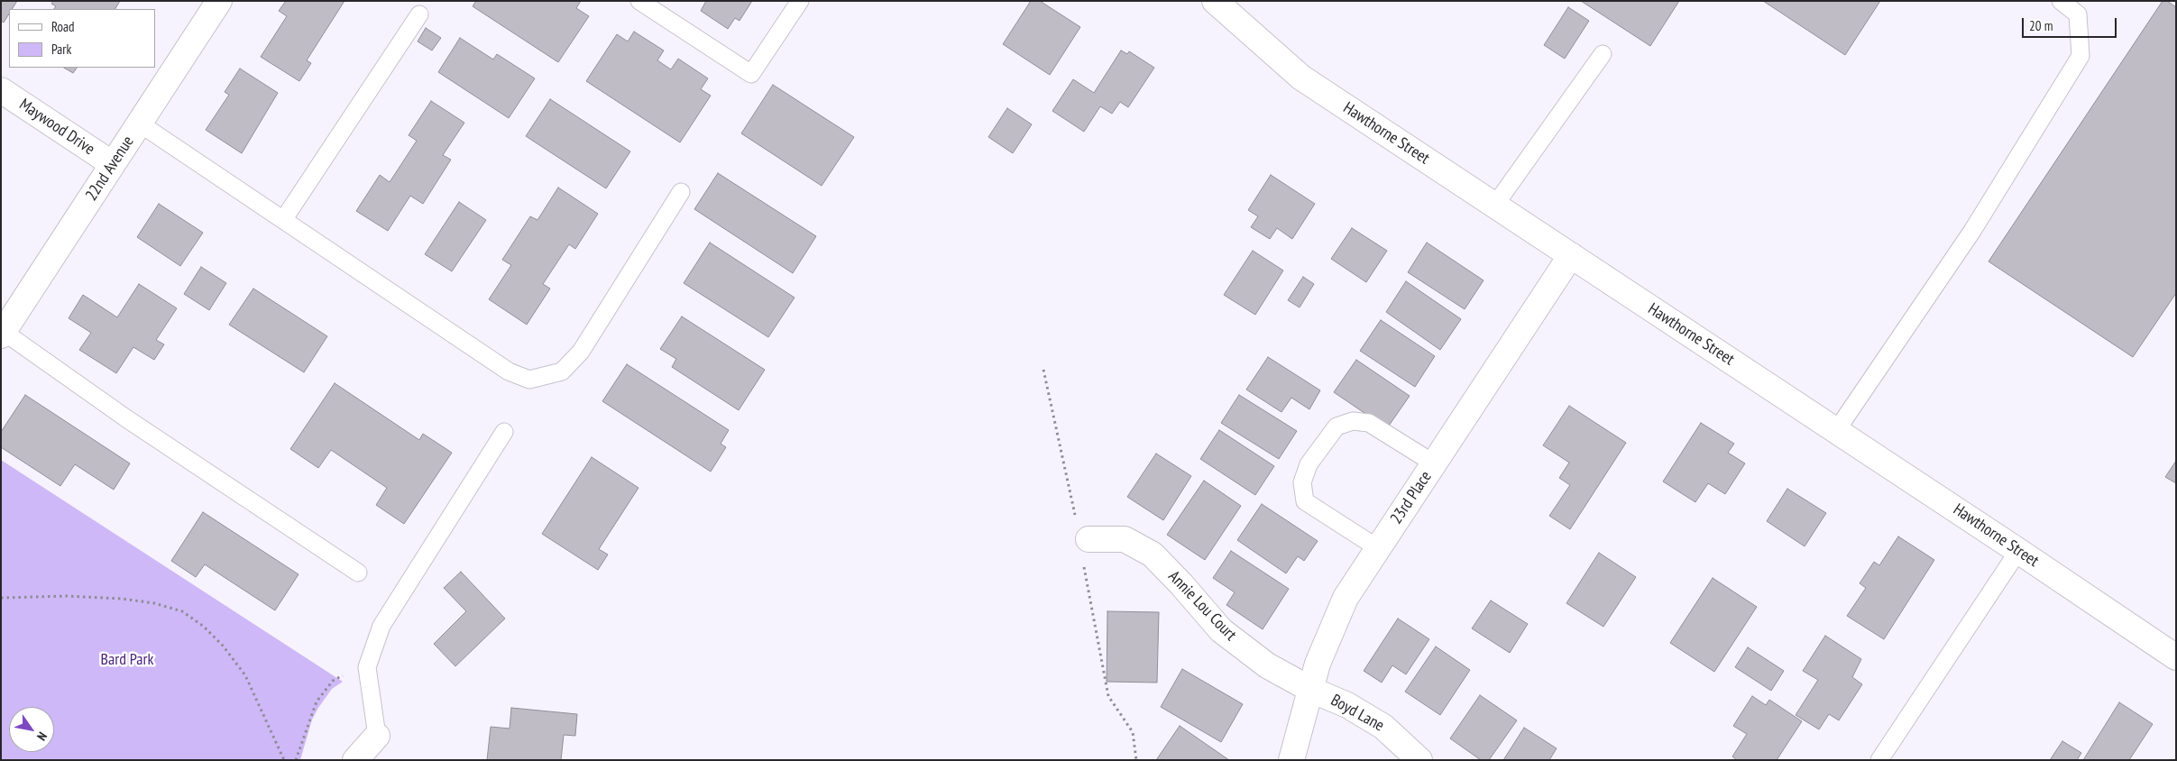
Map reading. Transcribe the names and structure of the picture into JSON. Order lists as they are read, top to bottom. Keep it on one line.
{"streets":{"street":["Maywood Drive","Hawthorne Street","22nd Avenue","23rd Place","Annie Lou Court","Boyd Lane"]},"crossings":[["Maywood Drive","22nd Avenue"],["Hawthorne Street","23rd Place"],["23rd Place","Annie Lou Court"],["23rd Place","Boyd Lane"],["Annie Lou Court","Boyd Lane"]],"parks":["Bard Park"],"legend":["Road","Park"],"scale_bar":"20 m","north":"bottom right"}
